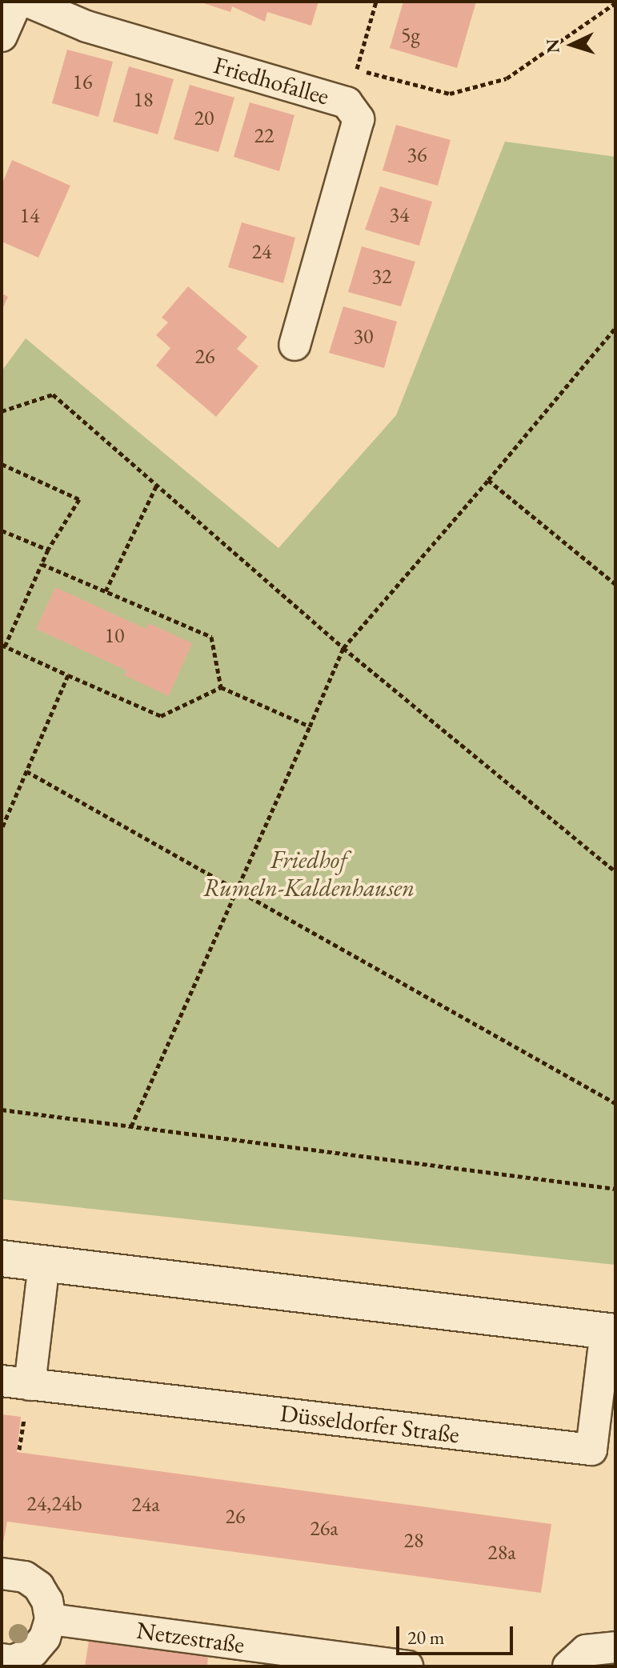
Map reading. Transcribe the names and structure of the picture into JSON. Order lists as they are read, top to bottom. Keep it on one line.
{"streets":{"main road":["Düsseldorfer Straße"],"street":["Friedhofallee","Netzestraße"]},"parks":["Friedhof Rumeln-Kaldenhausen"],"house_numbers":["5g","16","18","20","22","36","34","14","24","32","30","26","10","24,24b","24a","26","26a","28","28a"],"scale_bar":"20 m","north":"left"}
